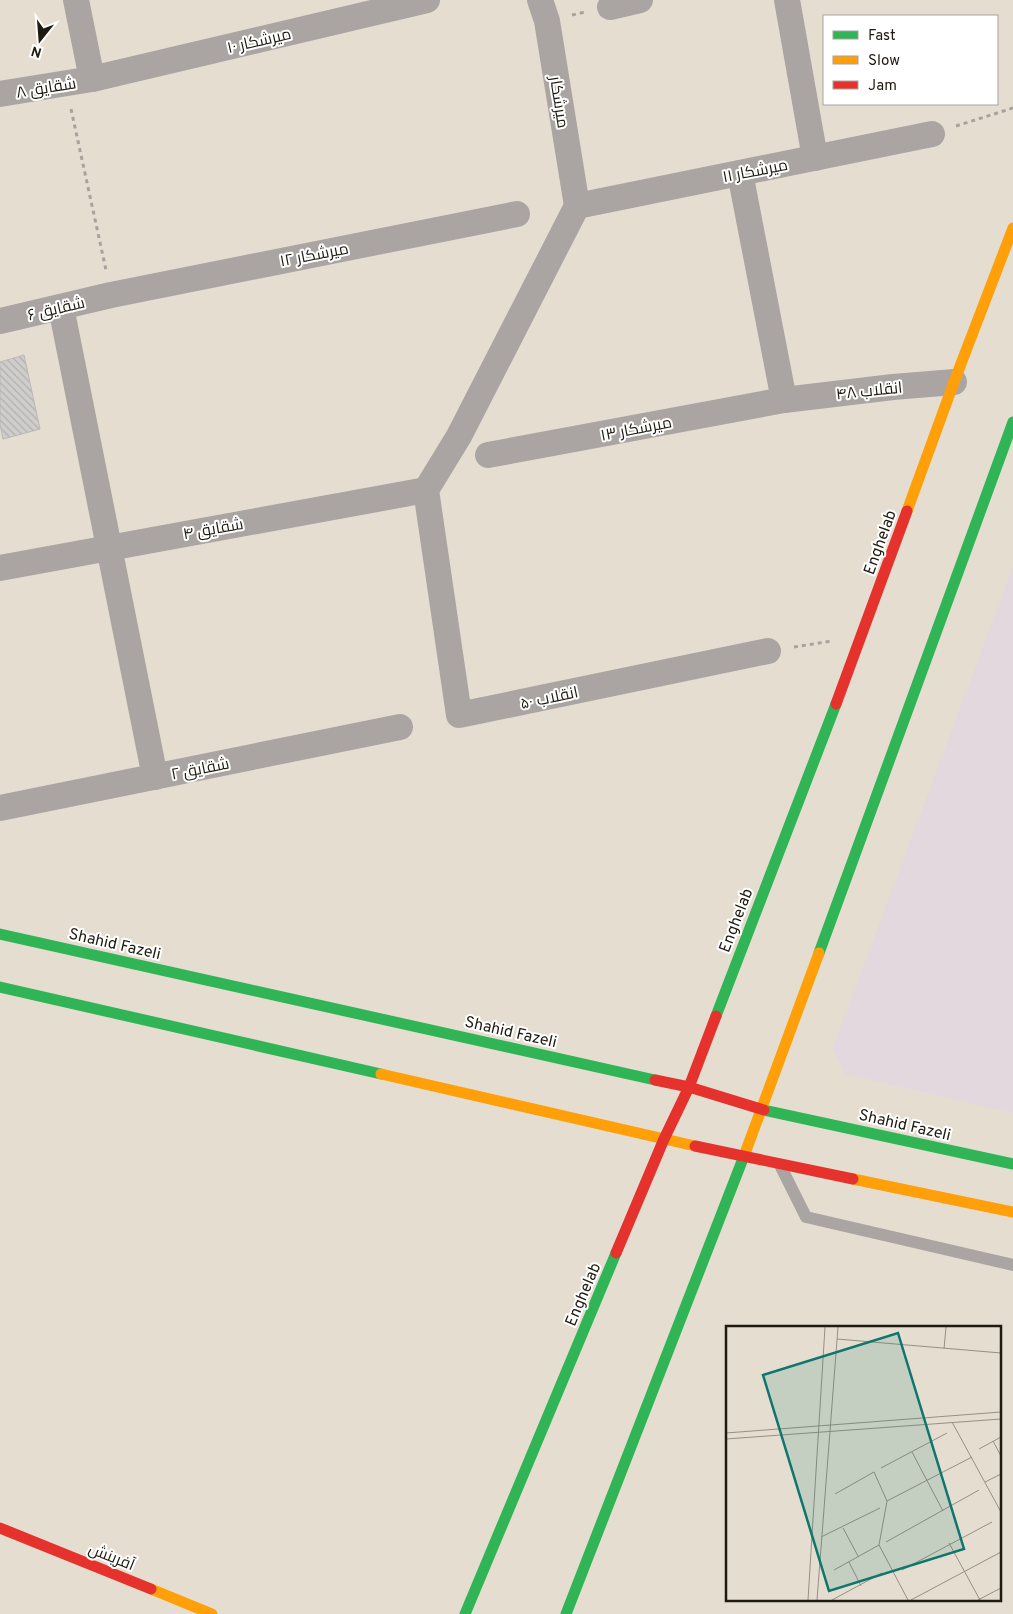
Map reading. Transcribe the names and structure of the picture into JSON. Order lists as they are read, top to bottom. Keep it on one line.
{"streets":{"main road":["Enghelab","Shahid Fazeli","آفرینش"],"street":["میرشکار ۱۰","شقایق ۸","میرشکار","میرشکار ۱۱","میرشکار ۱۲","شقایق ۶","انقلاب ۴۸","میرشکار ۱۳","شقایق ۴","انقلاب ۵۰","شقایق ۲"]},"crossings":[["میرشکار ۱۰","شقایق ۸"],["میرشکار","میرشکار ۱۱"],["میرشکار ۱۲","شقایق ۶"],["انقلاب ۴۸","میرشکار ۱۳"],["انقلاب ۴۸","Enghelab"],["شقایق ۴","انقلاب ۵۰"],["Enghelab","Shahid Fazeli"]],"legend":["Fast","Slow","Jam"],"north":"bottom"}
